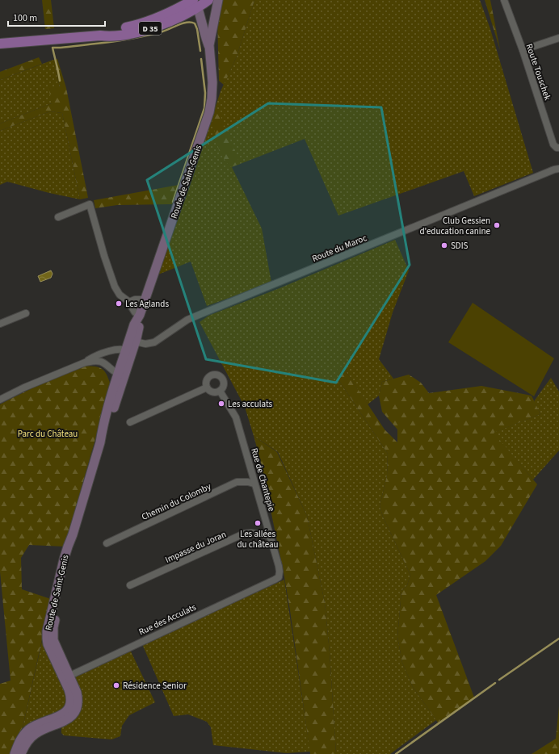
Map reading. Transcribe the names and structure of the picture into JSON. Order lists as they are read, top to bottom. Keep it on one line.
{"streets":{"main road":["D 35","Route de Saint-Genis"],"street":["Route Touschek","Route du Maroc","Rue de Chantepie","Chemin du Colomby","Impasse du Joran","Rue des Acculats"]},"crossings":[["D 35","Route de Saint-Genis"],["Route de Saint-Genis","Route du Maroc"],["Route de Saint-Genis","Rue des Acculats"],["Rue de Chantepie","Chemin du Colomby"],["Rue de Chantepie","Impasse du Joran"],["Rue de Chantepie","Rue des Acculats"]],"parks":["Parc du Château"],"places":["Club Gessien d'education canine","SDIS","Les Aglands","Les acculats","Les allées du château","Résidence Senior"],"scale_bar":"100 m"}
